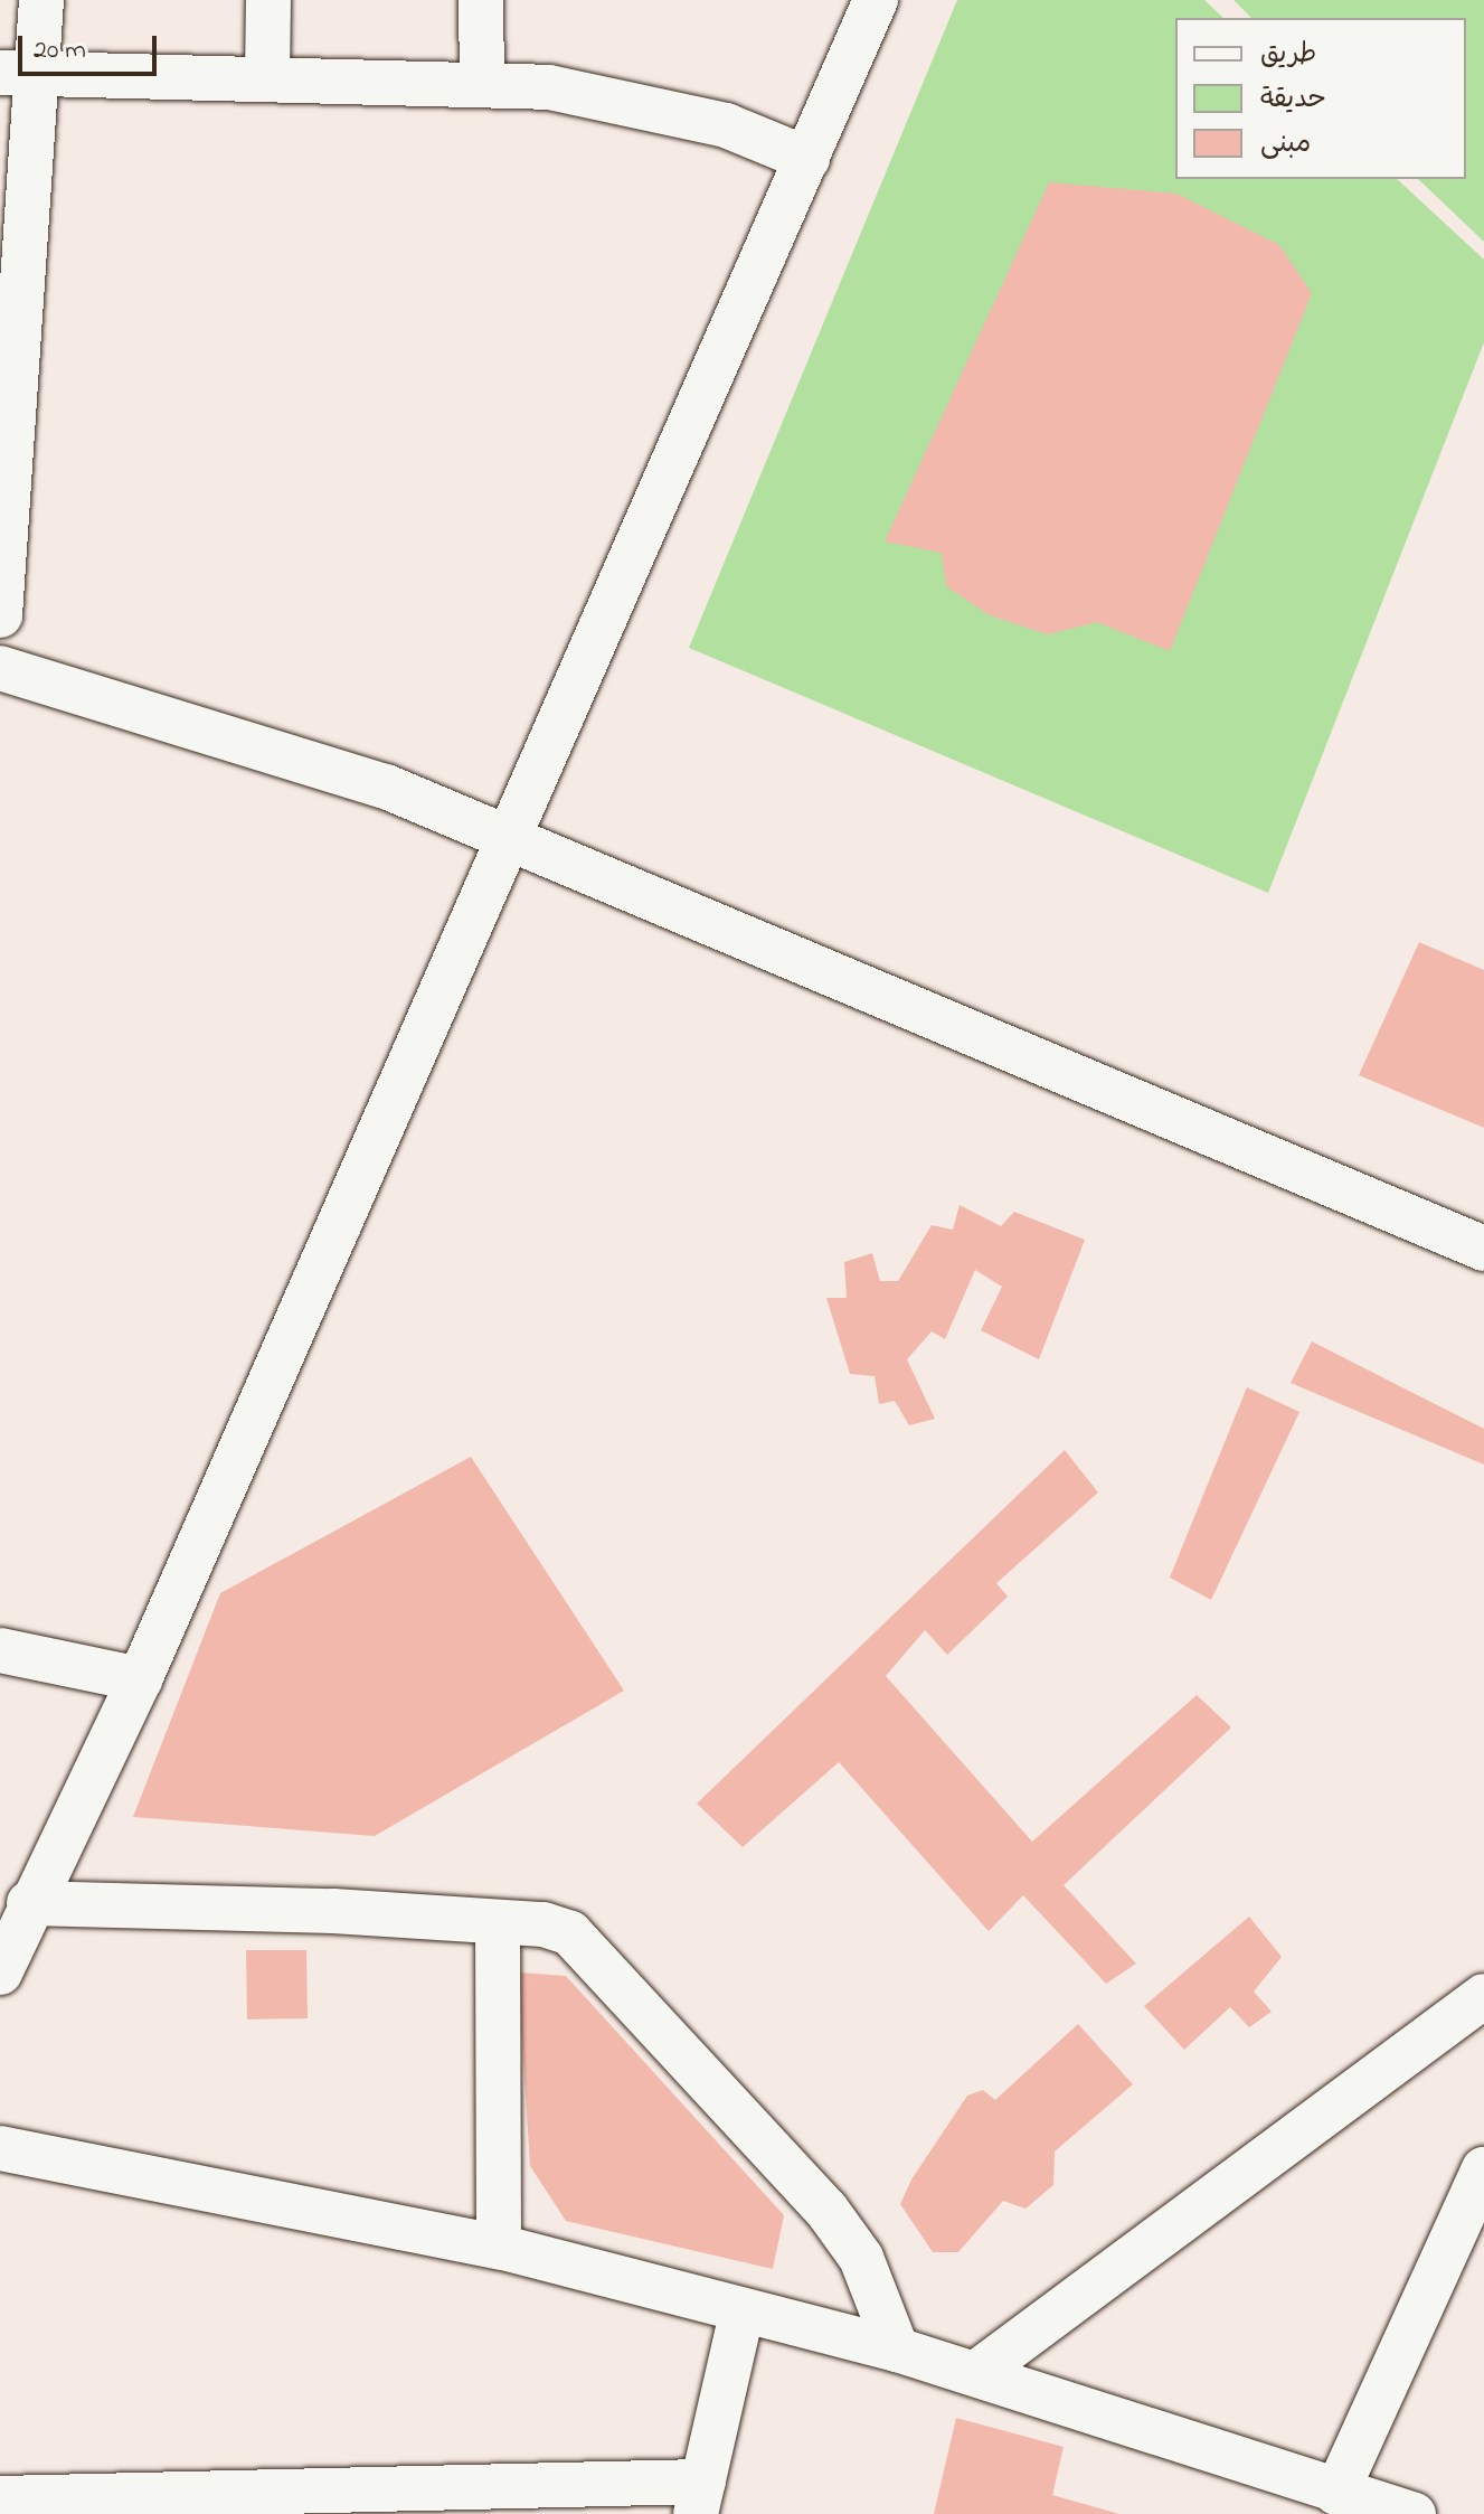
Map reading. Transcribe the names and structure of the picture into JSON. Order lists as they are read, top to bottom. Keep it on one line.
{"legend":["طريق","حديقة","مبنى"],"scale_bar":"20 m"}
